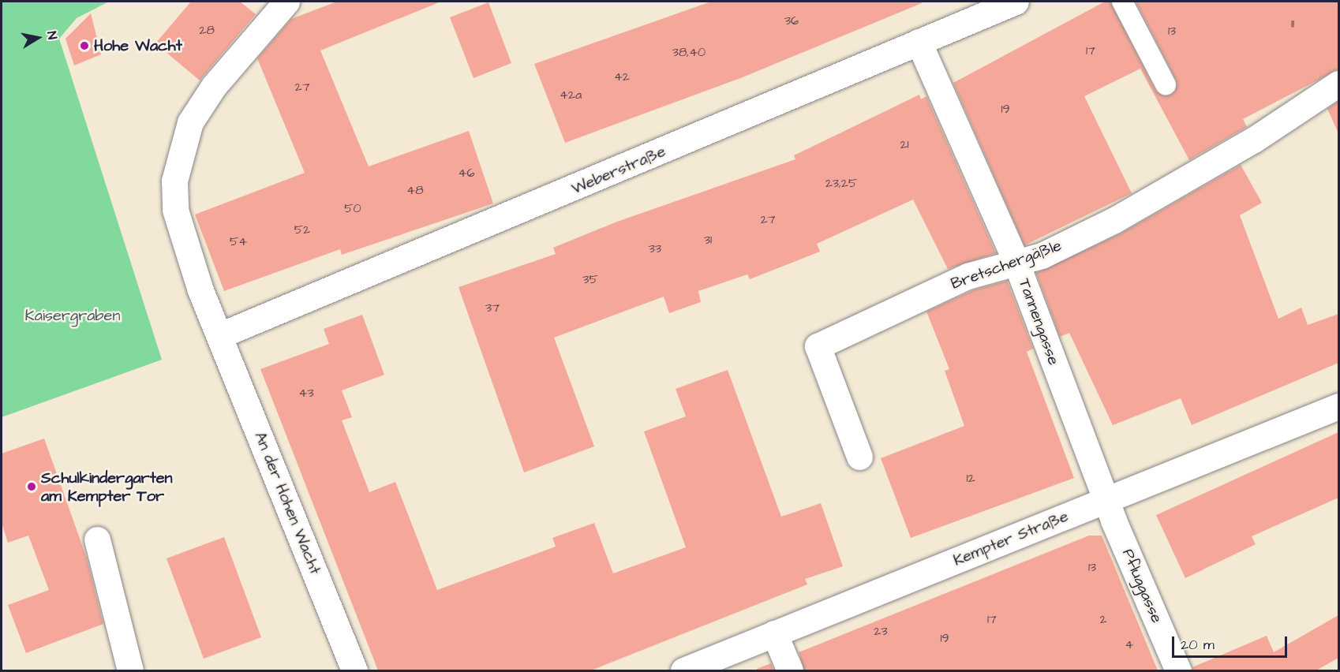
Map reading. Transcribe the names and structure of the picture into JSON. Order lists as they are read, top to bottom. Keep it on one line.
{"streets":{"street":["Weberstraße","Bretschergäßle","Tannengasse","An der Hohen Wacht","Kempter Straße","Pfluggasse"]},"crossings":[["Weberstraße","Tannengasse"],["Weberstraße","An der Hohen Wacht"],["Bretschergäßle","Tannengasse"],["Tannengasse","Kempter Straße"],["Tannengasse","Pfluggasse"],["Kempter Straße","Pfluggasse"]],"parks":["Kaisergraben"],"places":["Hohe Wacht","Schulkindergarten am Kempter Tor"],"house_numbers":["36","11","28","13","17","38,40","42","27","42a","19","21","46","23,25","48","50","27","52","31","54","33","35","37","43","12","13","17","2","23","19","4"],"scale_bar":"20 m","north":"right"}
